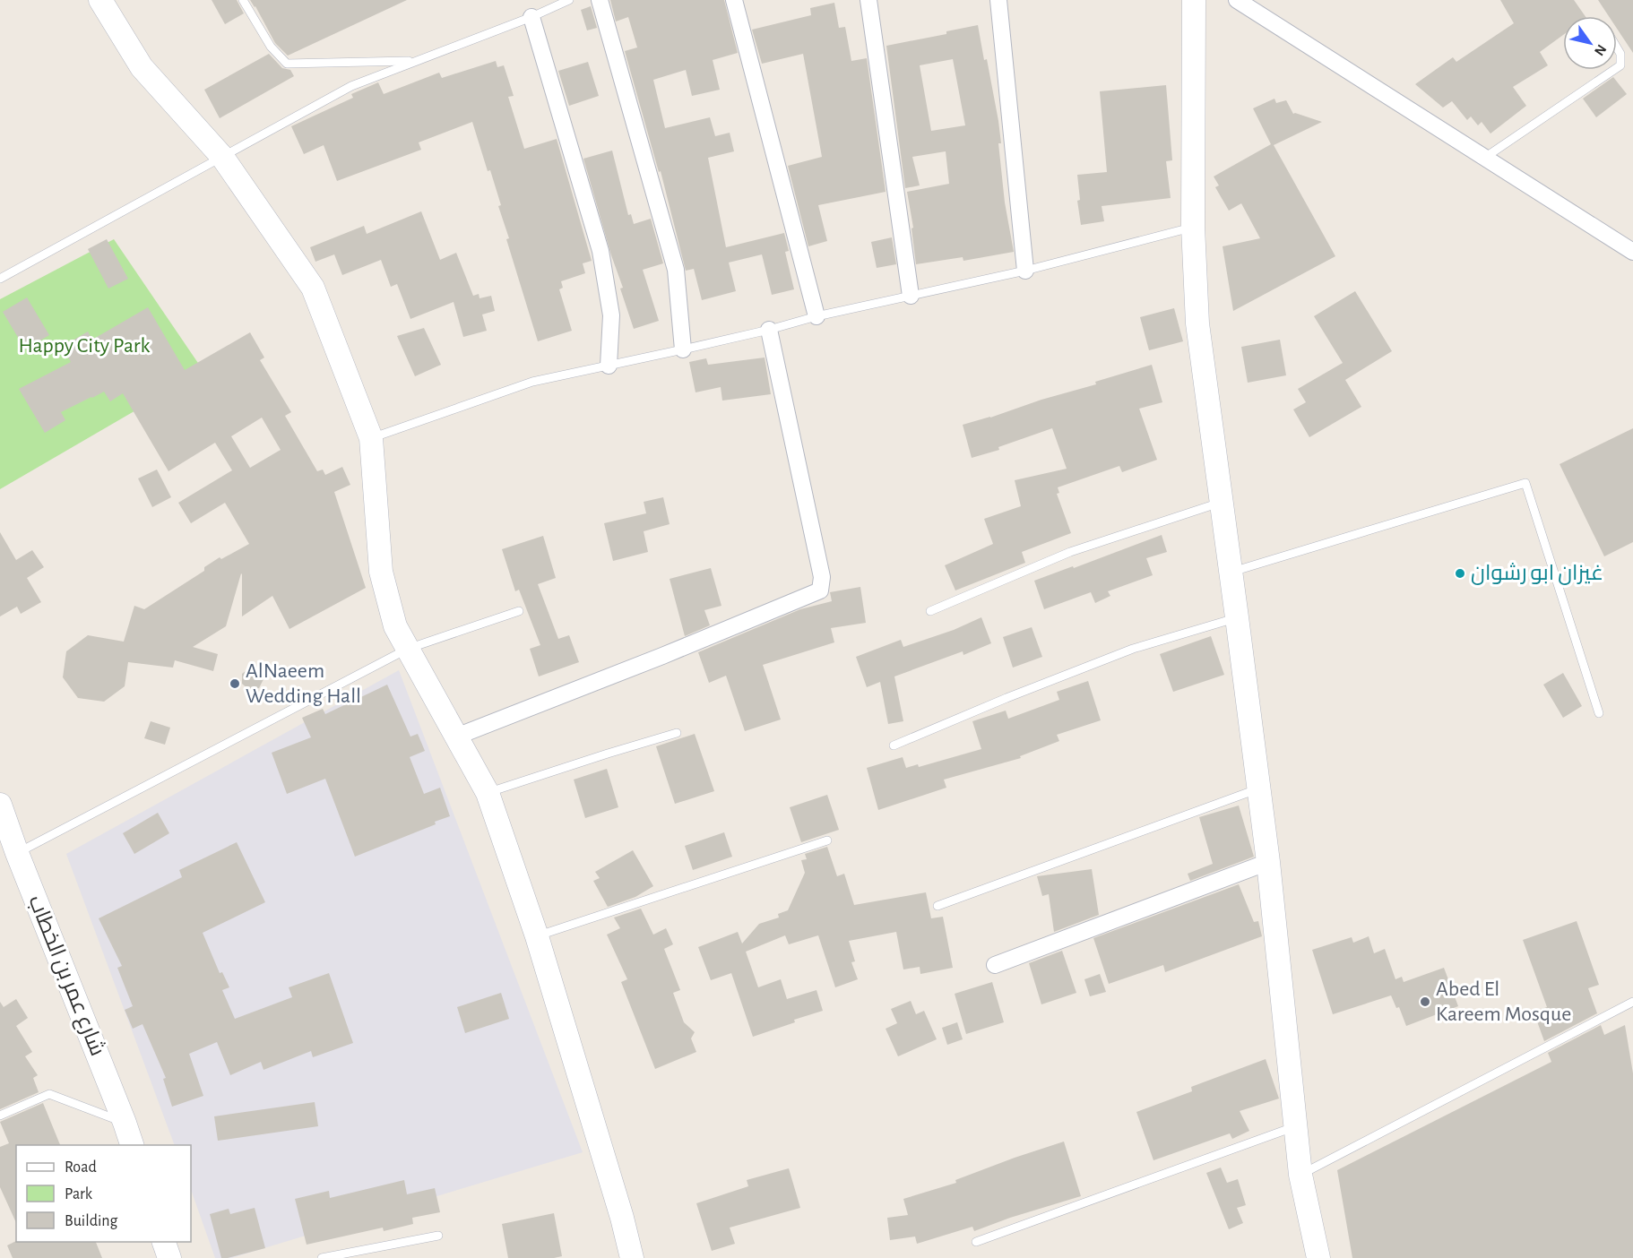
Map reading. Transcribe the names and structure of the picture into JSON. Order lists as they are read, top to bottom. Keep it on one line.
{"streets":{"street":["شارع عمر بن الخطاب"]},"parks":["Happy City Park"],"places":["غيزان ابو رشوان","AlNaeem Wedding Hall","Abed El Kareem Mosque"],"legend":["Road","Park","Building"],"north":"bottom right"}
